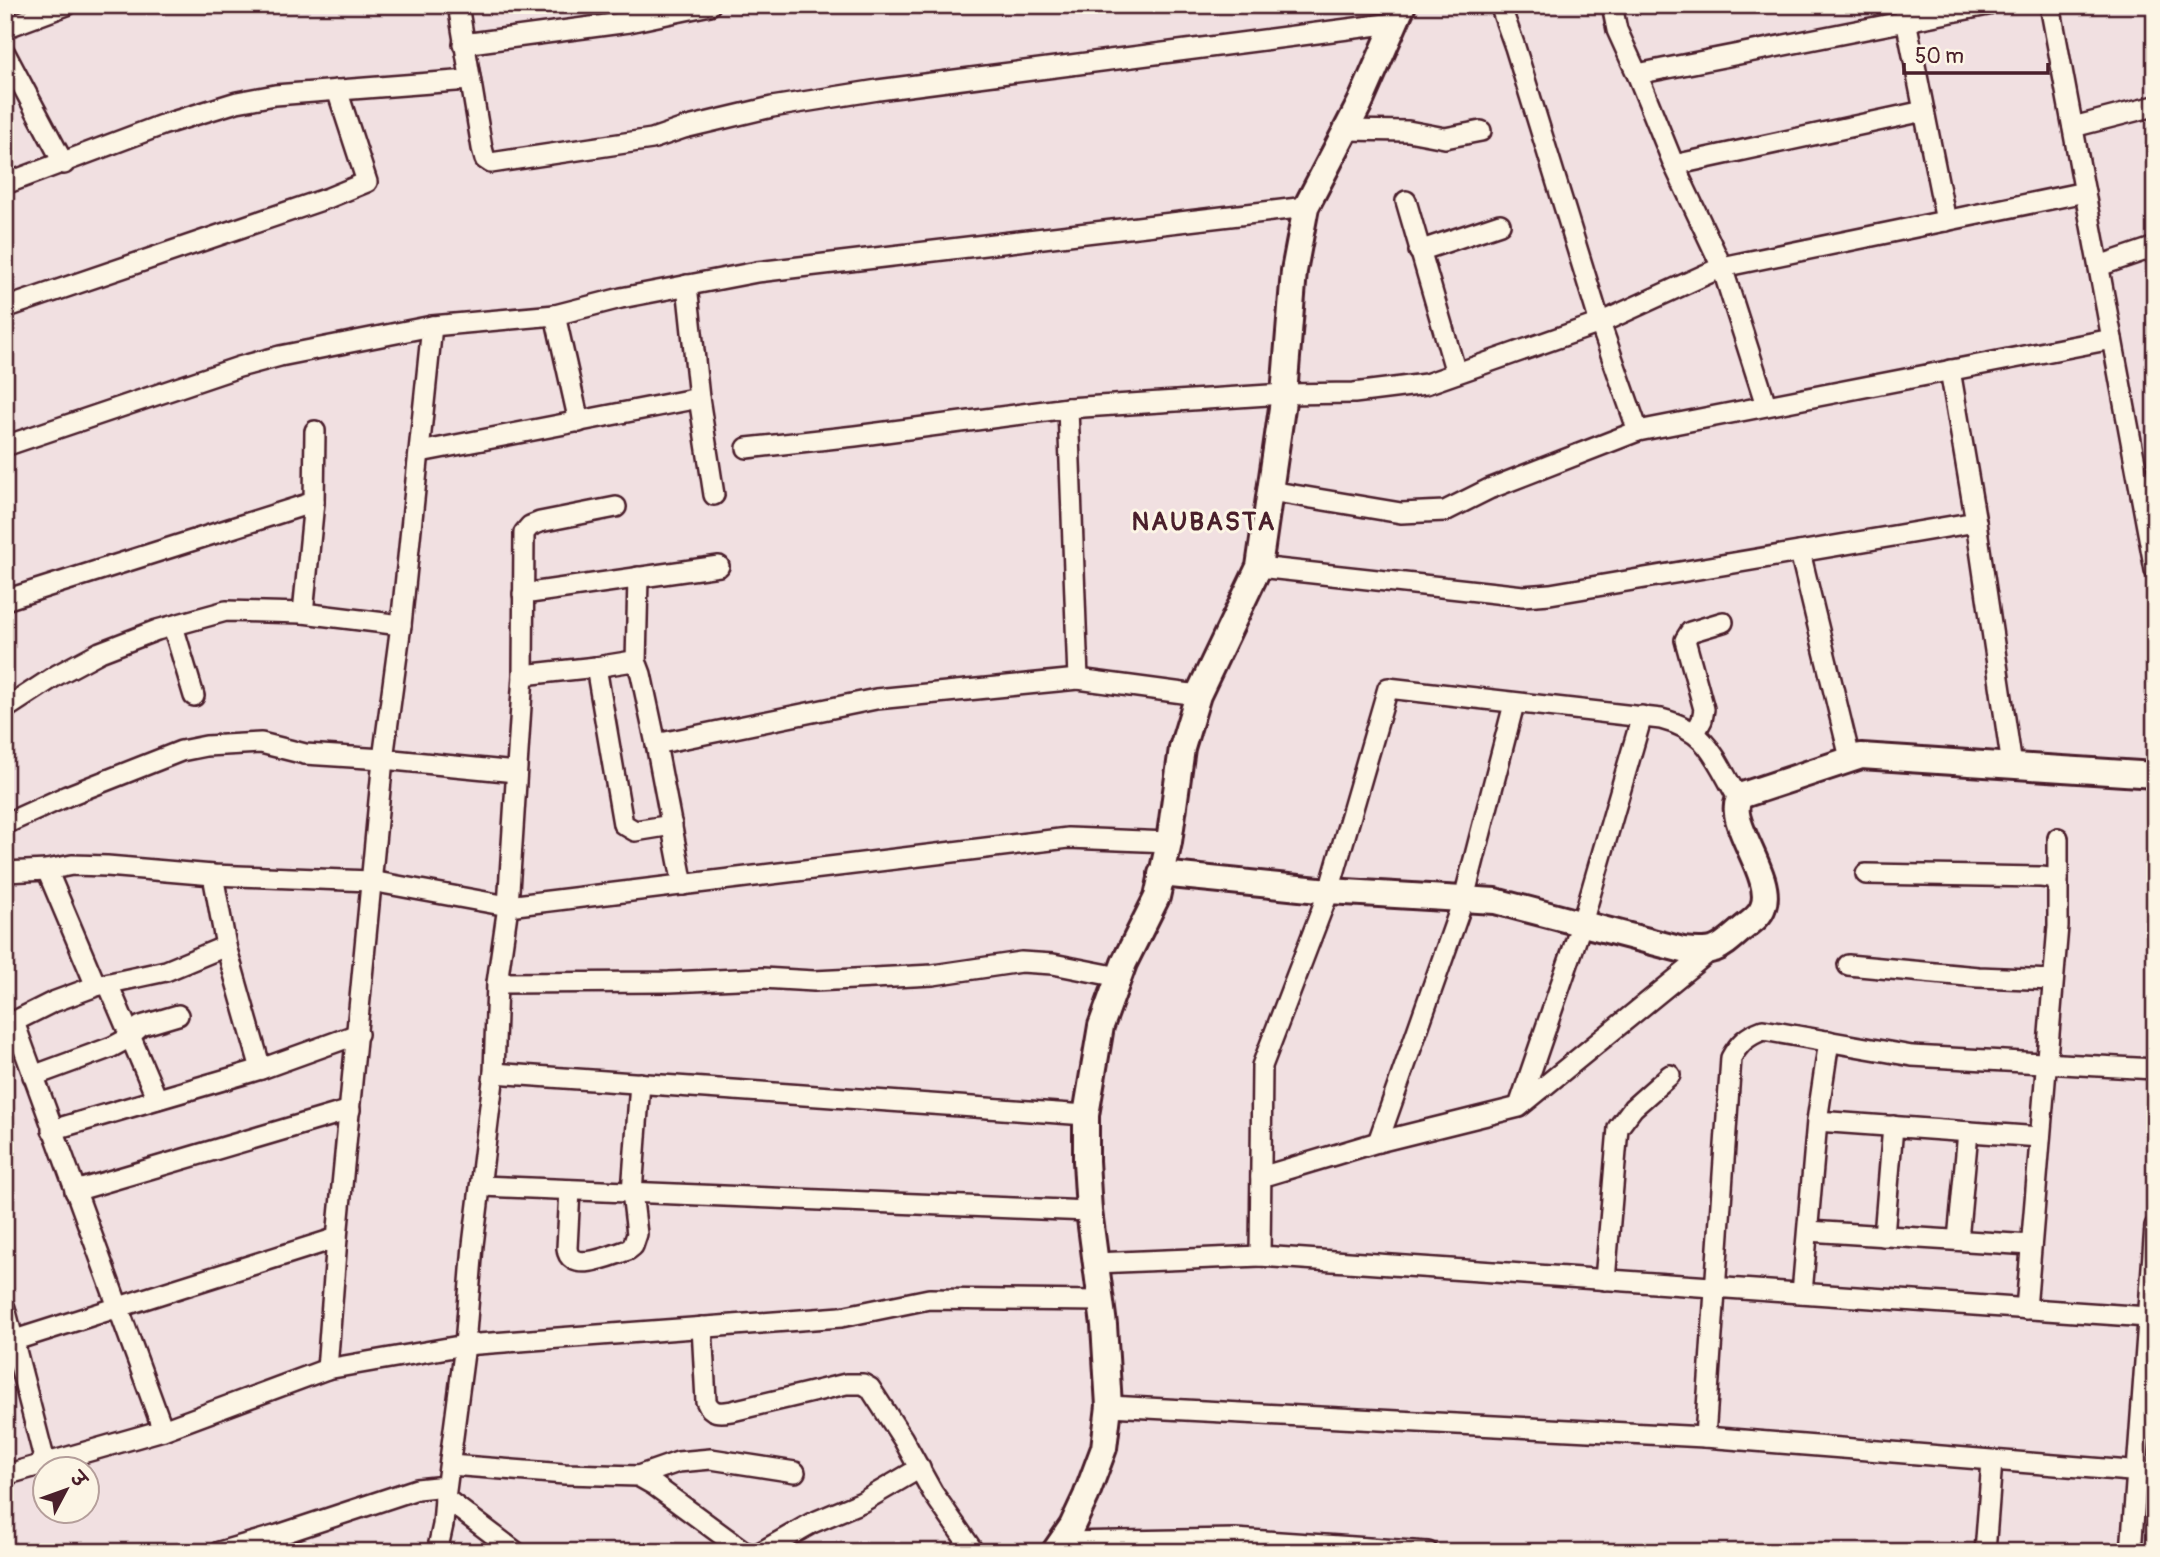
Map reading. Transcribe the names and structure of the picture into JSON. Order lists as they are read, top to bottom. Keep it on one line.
{"districts":["NAUBASTA"],"scale_bar":"50 m","north":"top right"}
